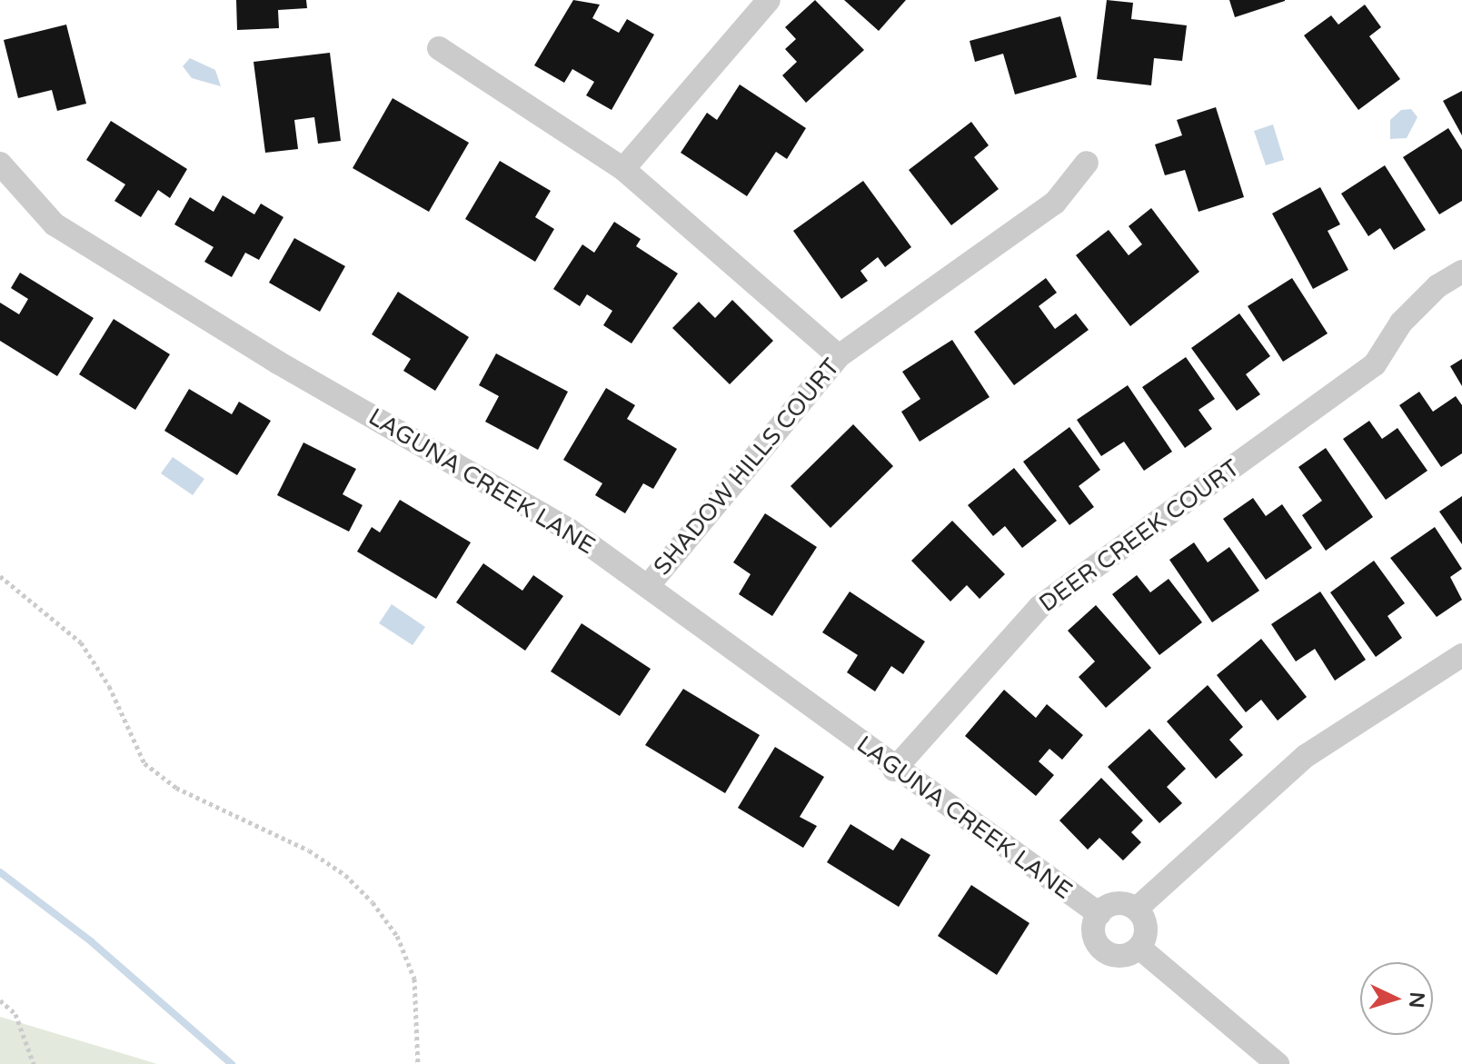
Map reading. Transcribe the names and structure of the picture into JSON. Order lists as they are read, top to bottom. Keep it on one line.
{"streets":{"street":["SHADOW HILLS COURT","LAGUNA CREEK LANE","DEER CREEK COURT"]},"crossings":[["SHADOW HILLS COURT","LAGUNA CREEK LANE"],["LAGUNA CREEK LANE","DEER CREEK COURT"]],"north":"right"}
